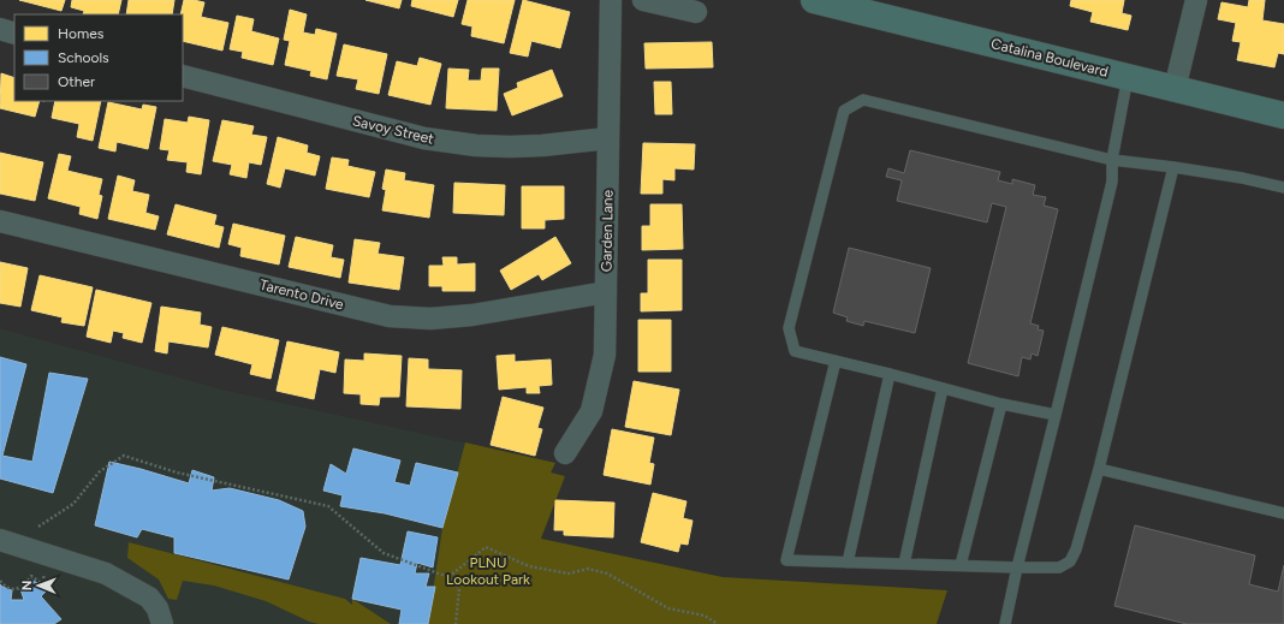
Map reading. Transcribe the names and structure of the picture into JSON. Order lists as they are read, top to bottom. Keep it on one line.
{"streets":{"main road":["Catalina Boulevard"],"street":["Savoy Street","Garden Lane","Tarento Drive"]},"crossings":[["Savoy Street","Garden Lane"],["Garden Lane","Tarento Drive"]],"parks":["PLNU Lookout Park"],"legend":["Homes","Schools","Other"],"north":"left"}
